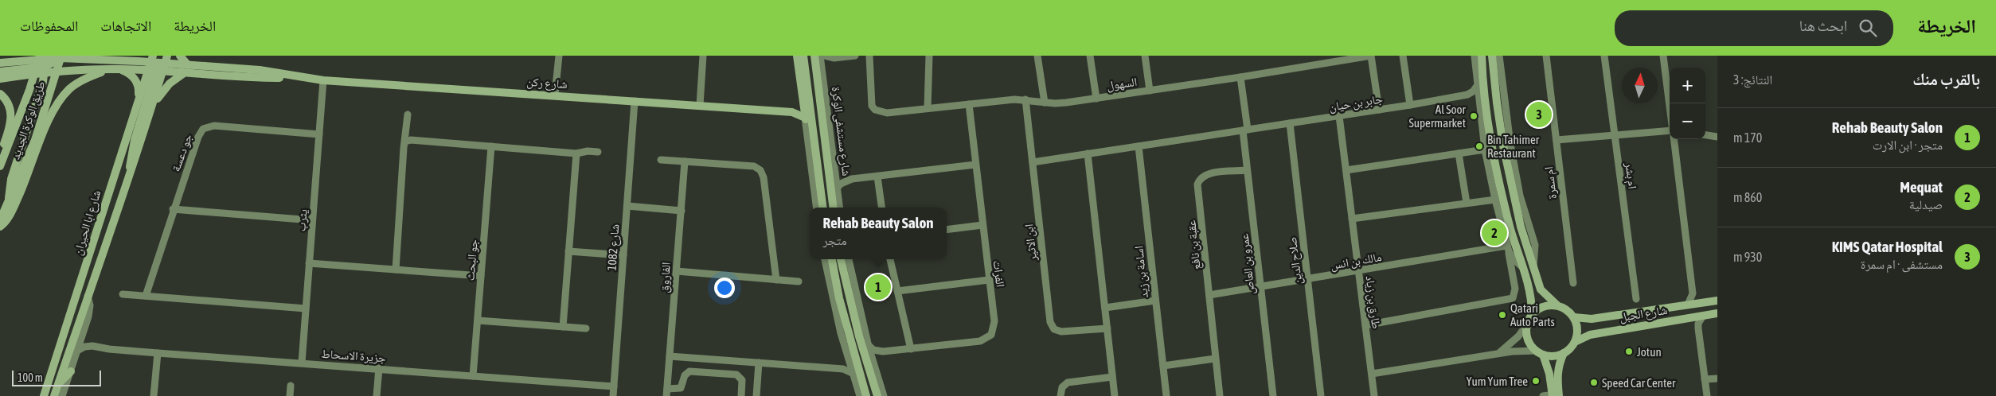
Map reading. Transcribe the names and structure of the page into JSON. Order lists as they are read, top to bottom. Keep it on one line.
{"streets":{"street":["شارع ركن","السهول","جابر بن حيان","طريق الوكرة الجديد","شارع مستشفى الوكرة","جو دعسة","ام بشر","ام سمرة","يثرب","شارع ابا الحيران","ابن الاثير","عقبة بن نافع","شارع 1082","جو البحث","صلاح الدين","مالك بن انس","عمرو بن العاص","اسامة بن زيد","الفرات","الفاروق","طارق بن زياد","شارع الجبل","جزيرة الاسحاط"]},"crossings":[["شارع ركن","طريق الوكرة الجديد"],["شارع ركن","يثرب"],["شارع ركن","شارع ابا الحيران"],["شارع ركن","شارع 1082"],["السهول","ابن الاثير"],["السهول","الفرات"],["جابر بن حيان","ابن الاثير"],["جابر بن حيان","صلاح الدين"],["جابر بن حيان","عمرو بن العاص"],["جابر بن حيان","اسامة بن زيد"],["جابر بن حيان","طارق بن زياد"],["جو دعسة","يثرب"],["يثرب","جزيرة الاسحاط"],["شارع ابا الحيران","جزيرة الاسحاط"],["عقبة بن نافع","مالك بن انس"],["عقبة بن نافع","عمرو بن العاص"],["شارع 1082","جزيرة الاسحاط"],["جو البحث","جزيرة الاسحاط"],["صلاح الدين","مالك بن انس"],["مالك بن انس","عمرو بن العاص"],["مالك بن انس","طارق بن زياد"]],"places":["Al Soor Supermarket","Bin Tahimer Restaurant","Qatari Auto Parts","Jotun","Yum Yum Tree","Speed Car Center"],"scale_bar":"100 m","north":"top","page":{"header":"الخريطة","search":"ابحث هنا","nav":["الخريطة","الاتجاهات","المحفوظات"],"heading":["بالقرب منك","النتائج: 3"],"map_buttons":["+","−"],"pins":["3","2","1"],"list":[{"mark":"1","name":"Rehab Beauty Salon","note":"متجر · ابن الارت","value":"170 m"},{"mark":"2","name":"Mequat","note":"صيدلية","value":"860 m"},{"mark":"3","name":"KIMS Qatar Hospital","note":"مستشفى · ام سمرة","value":"930 m"}],"popup":["Rehab Beauty Salon","متجر"],"scale":"100 m"}}
